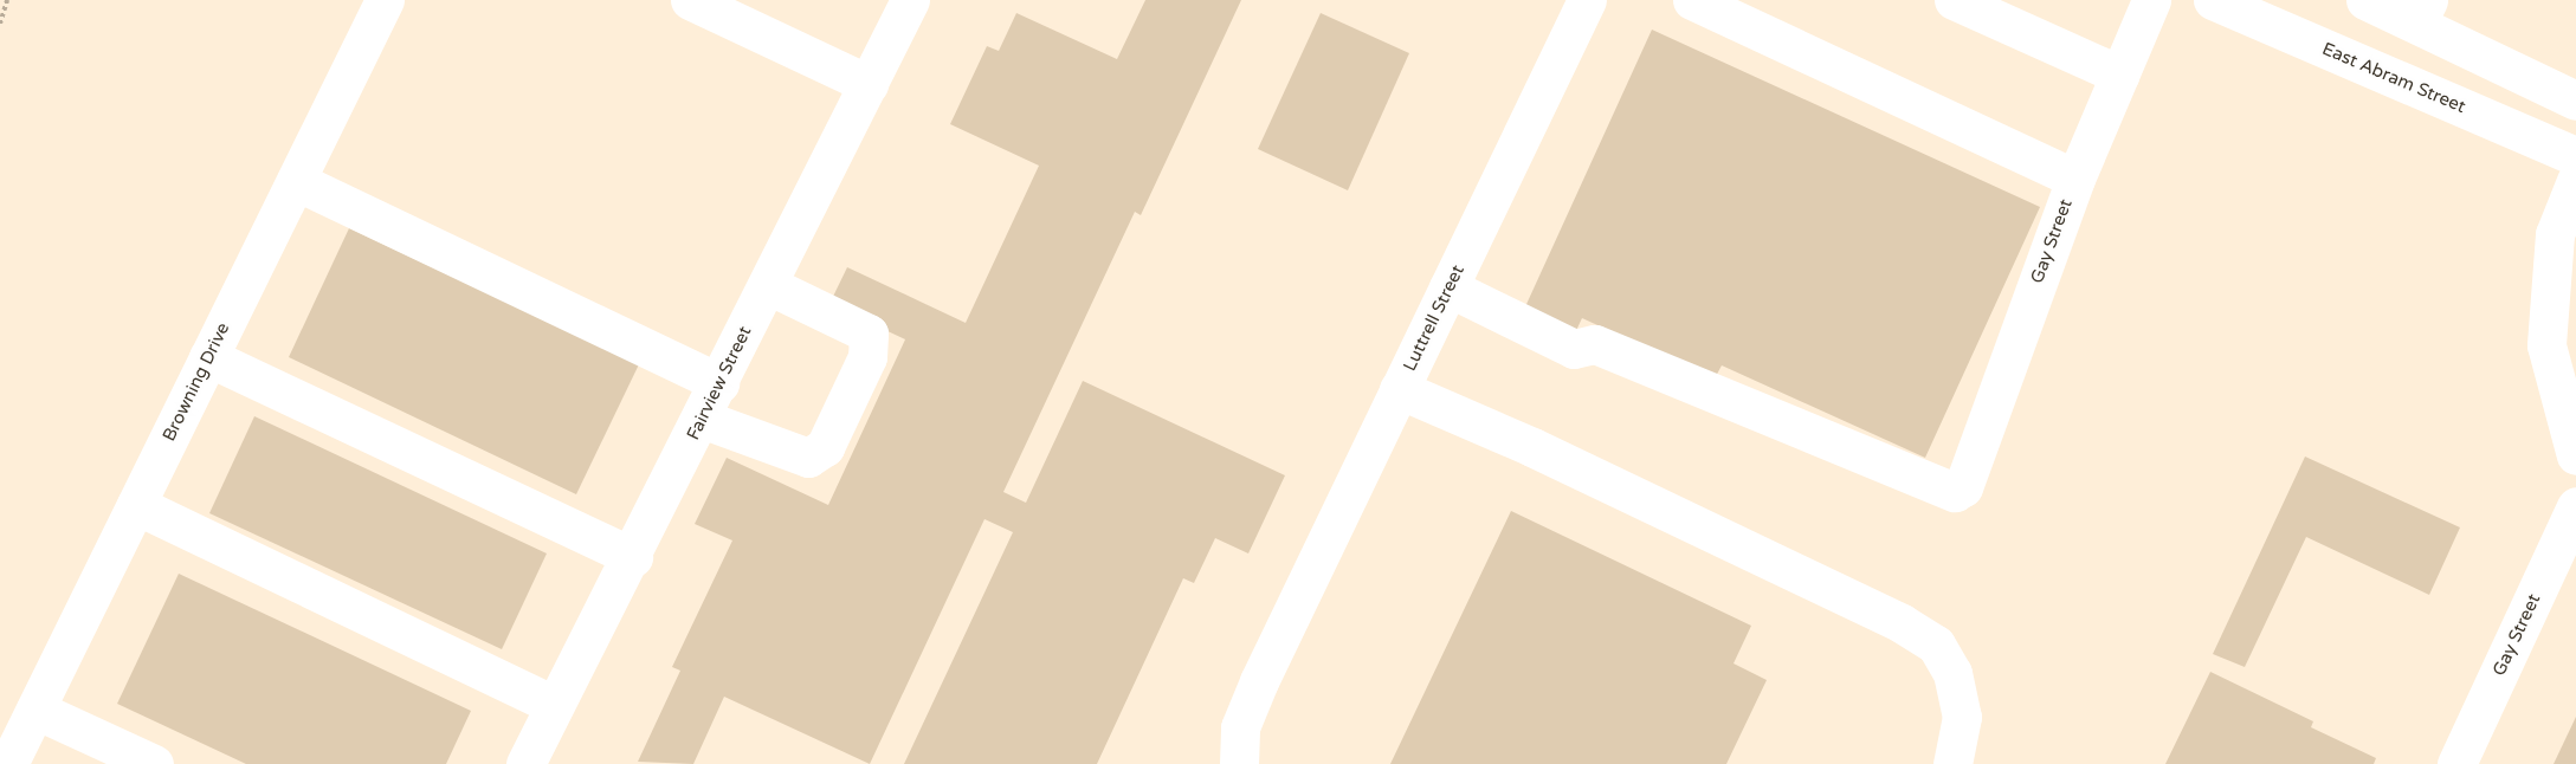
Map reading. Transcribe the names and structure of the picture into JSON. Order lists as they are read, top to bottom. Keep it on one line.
{"streets":{"street":["East Abram Street","Gay Street","Luttrell Street","Browning Drive","Fairview Street"]},"crossings":[["Gay Street","Luttrell Street"]]}
